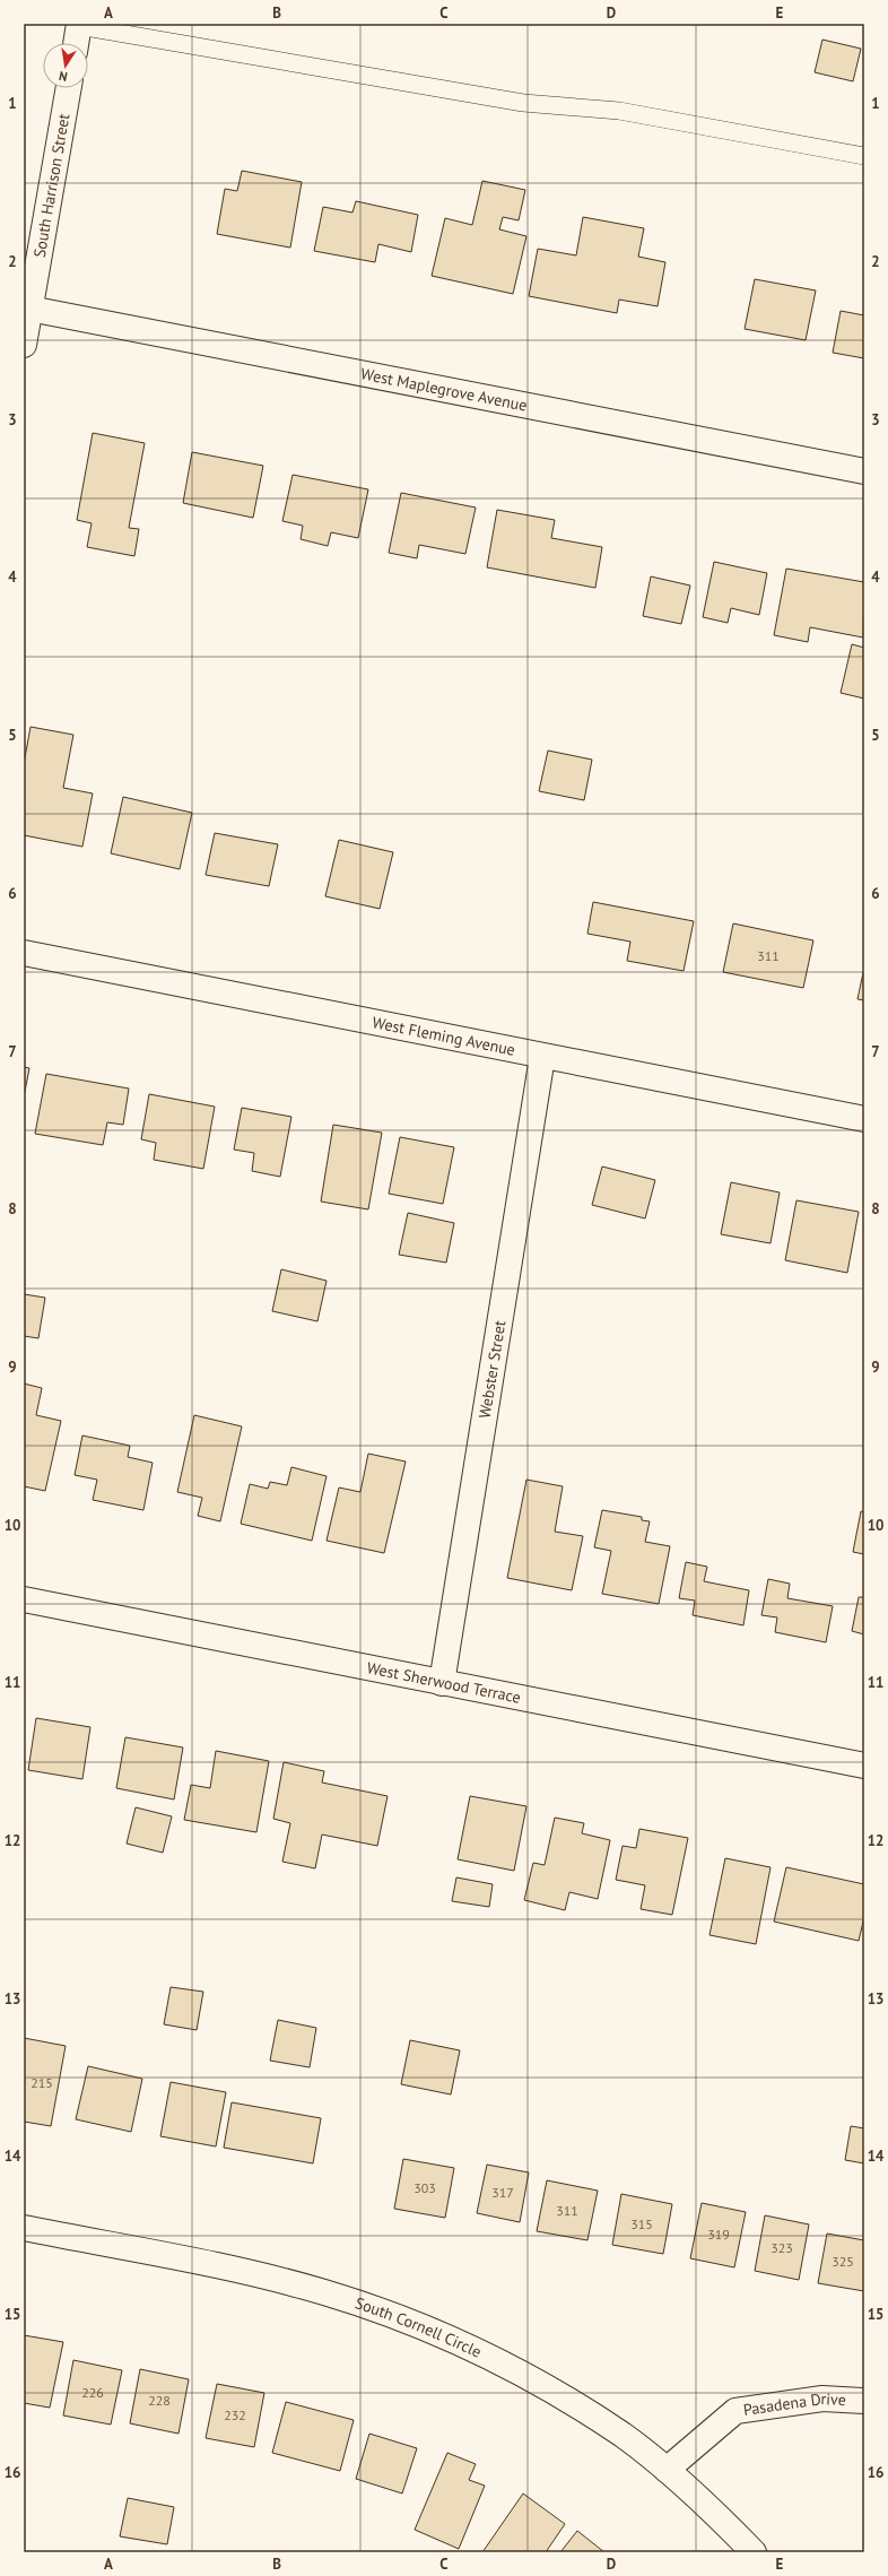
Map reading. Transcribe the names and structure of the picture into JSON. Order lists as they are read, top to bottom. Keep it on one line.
{"streets":{"street":["South Harrison Street","West Maplegrove Avenue","West Fleming Avenue","Webster Street","West Sherwood Terrace","South Cornell Circle","Pasadena Drive"]},"crossings":[["South Harrison Street","West Maplegrove Avenue"],["West Fleming Avenue","Webster Street"],["Webster Street","West Sherwood Terrace"],["South Cornell Circle","Pasadena Drive"]],"house_numbers":["311","215","303","317","311","315","319","323","325","226","228","232"],"north":"bottom","grid":{"columns":["A","B","C","D","E"],"rows":["1","2","3","4","5","6","7","8","9","10","11","12","13","14","15","16"]}}
